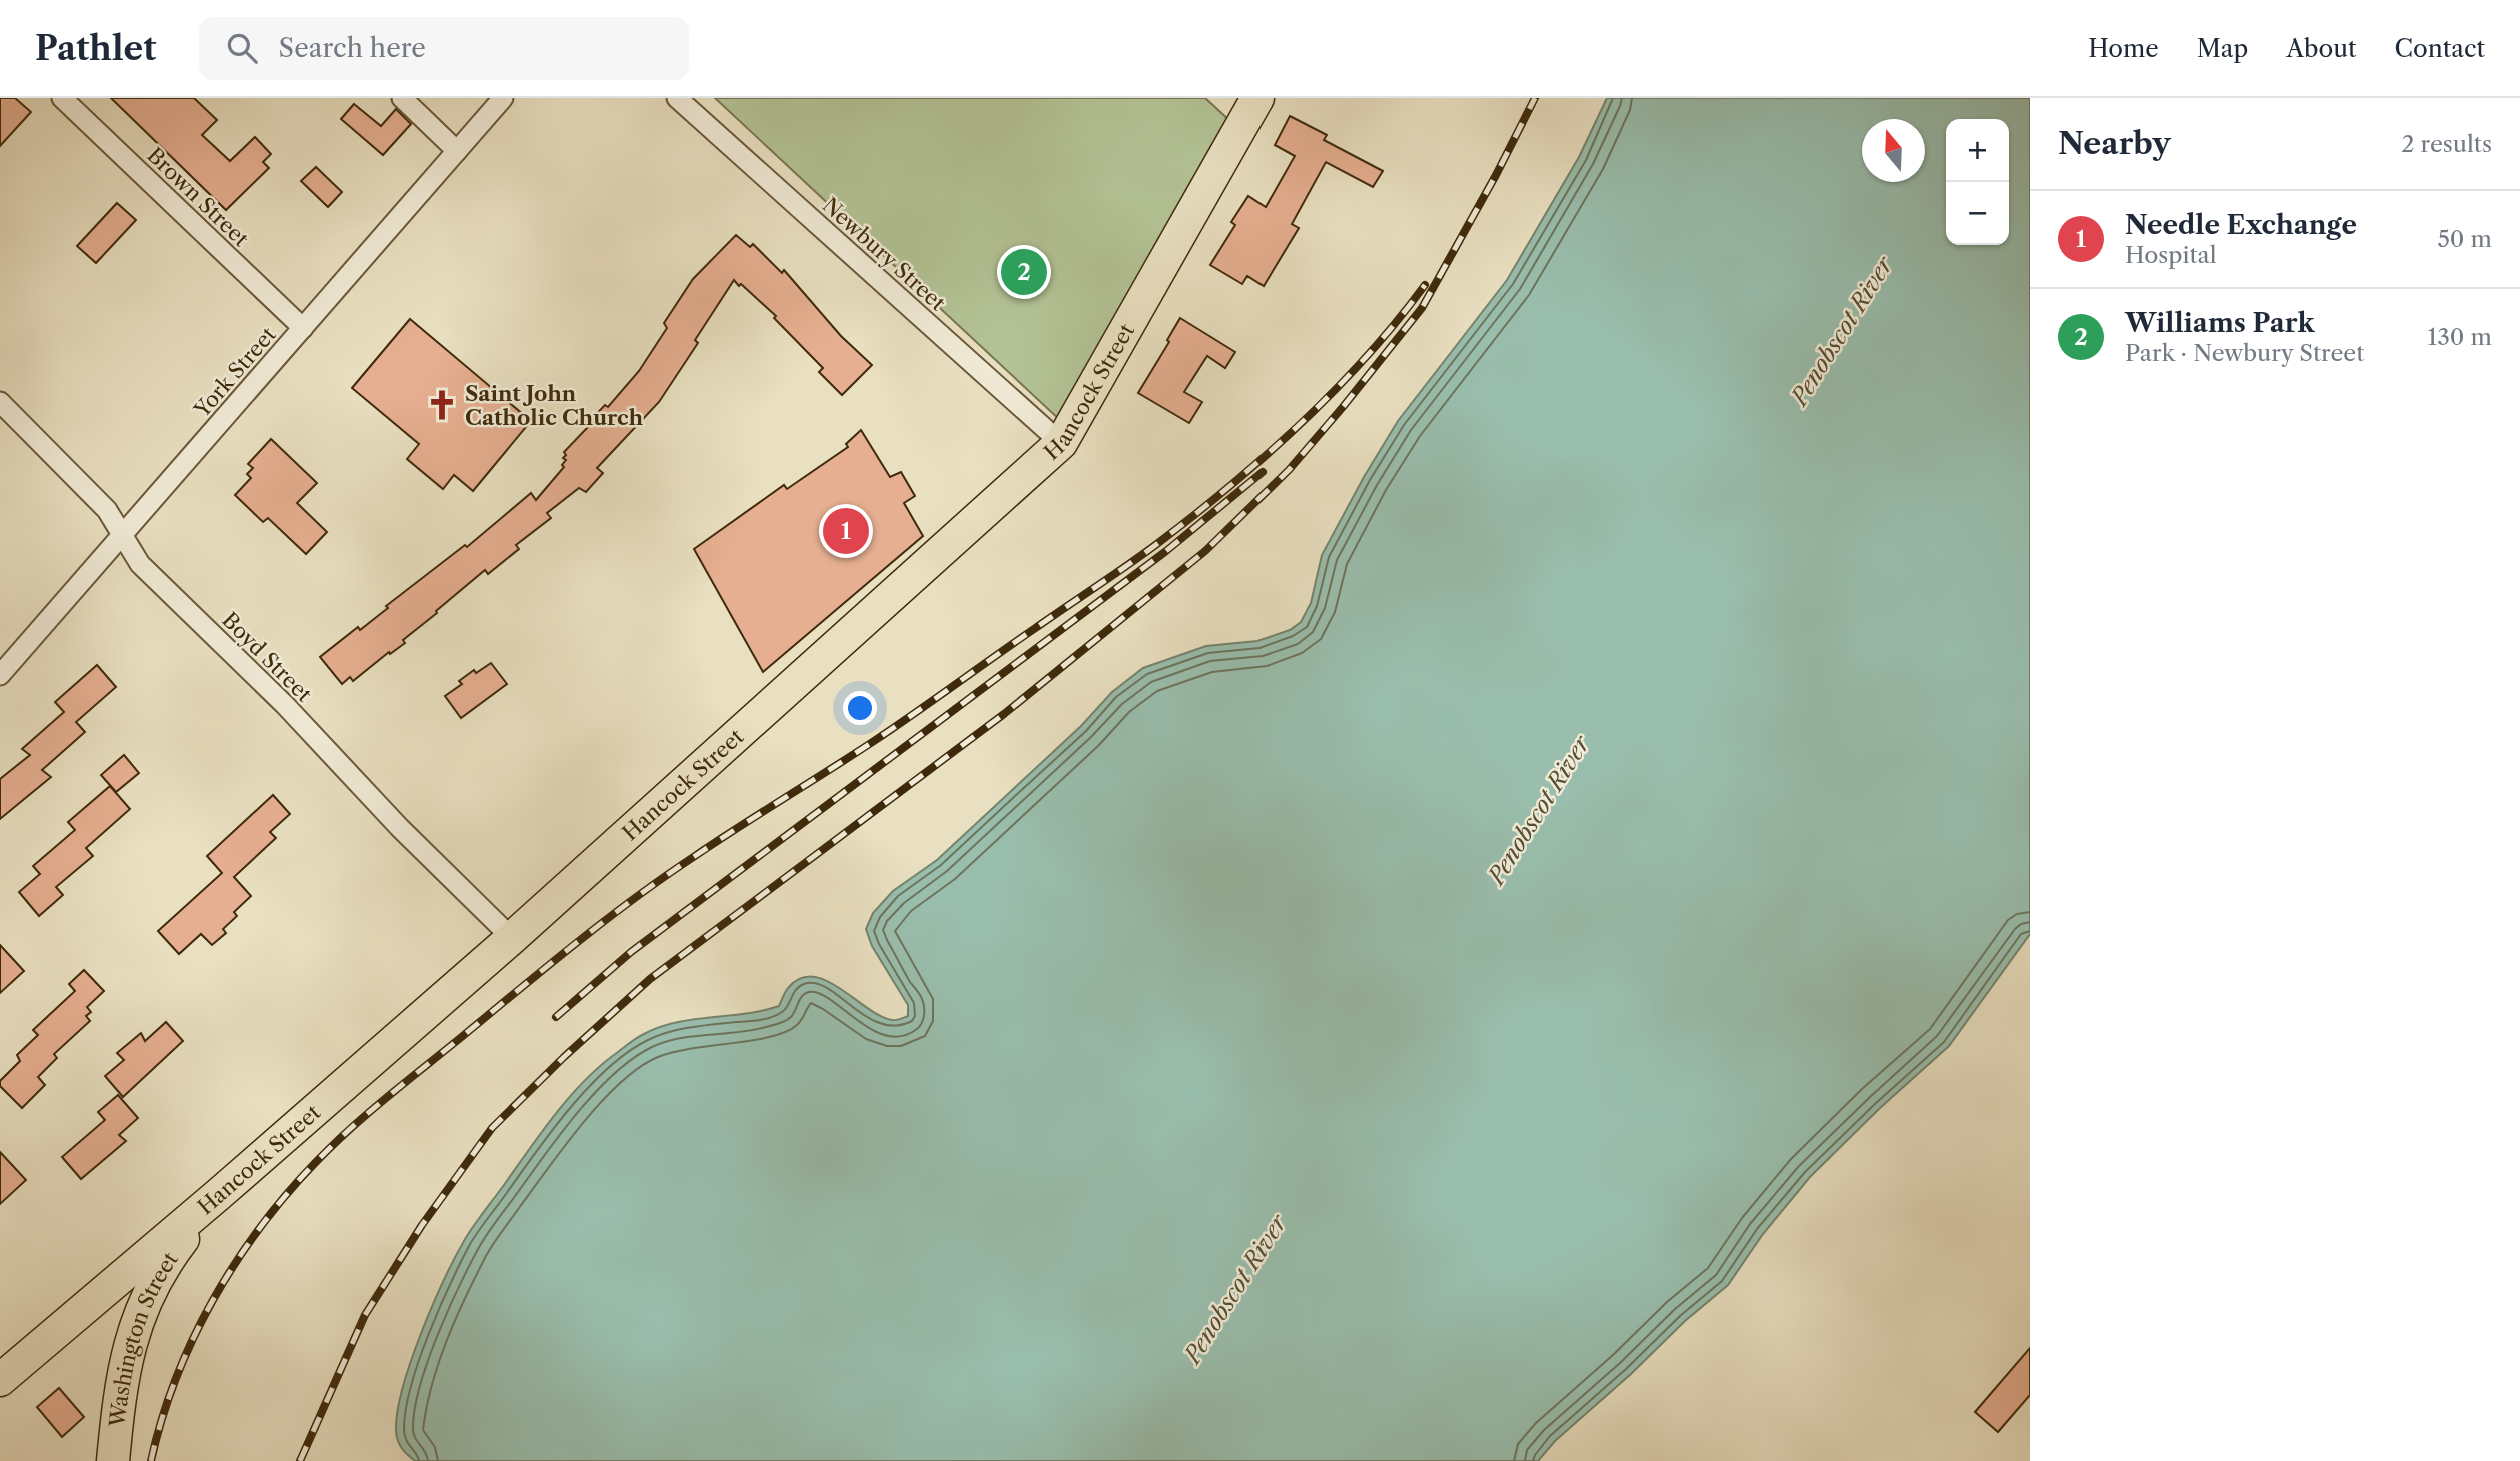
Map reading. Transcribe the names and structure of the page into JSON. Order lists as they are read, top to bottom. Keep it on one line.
{"streets":{"main road":["Hancock Street","Washington Street"],"street":["Brown Street","Newbury Street","York Street","Boyd Street"]},"crossings":[["Brown Street","York Street"],["Newbury Street","Hancock Street"],["York Street","Boyd Street"],["Hancock Street","Boyd Street"],["Hancock Street","Washington Street"]],"water":["Penobscot River"],"places":{"church":["Saint John Catholic Church"]},"north":"top","page":{"header":"Pathlet","search":"Search here","nav":["Home","Map","About","Contact"],"heading":["Nearby","2 results"],"map_buttons":["+","−"],"list":[{"mark":"1","name":"Needle Exchange","note":"Hospital","value":"50 m"},{"mark":"2","name":"Williams Park","note":"Park · Newbury Street","value":"130 m"}],"pins":["2","1"]}}
